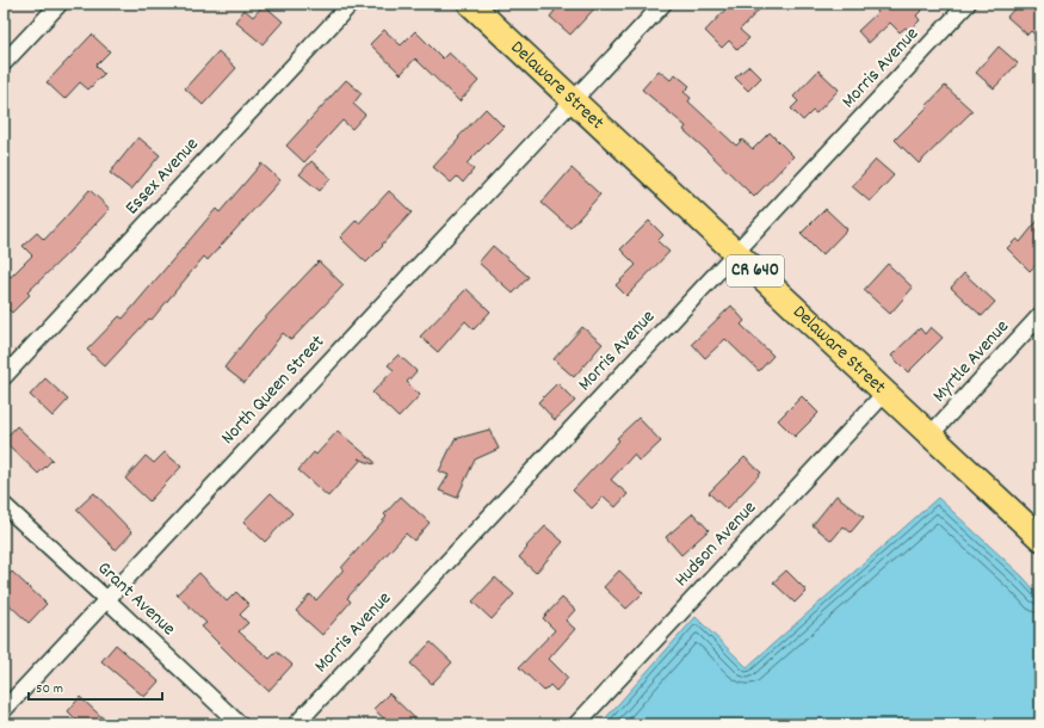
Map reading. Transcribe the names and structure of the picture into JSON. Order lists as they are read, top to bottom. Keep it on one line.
{"streets":{"main road":["Delaware Street","CR 640"],"street":["Morris Avenue","Essex Avenue","Myrtle Avenue","North Queen Street","Hudson Avenue","Grant Avenue"]},"crossings":[["Morris Avenue","Delaware Street"],["Delaware Street","Myrtle Avenue"],["Delaware Street","North Queen Street"],["Delaware Street","Hudson Avenue"],["North Queen Street","Grant Avenue"]],"scale_bar":"50 m"}
